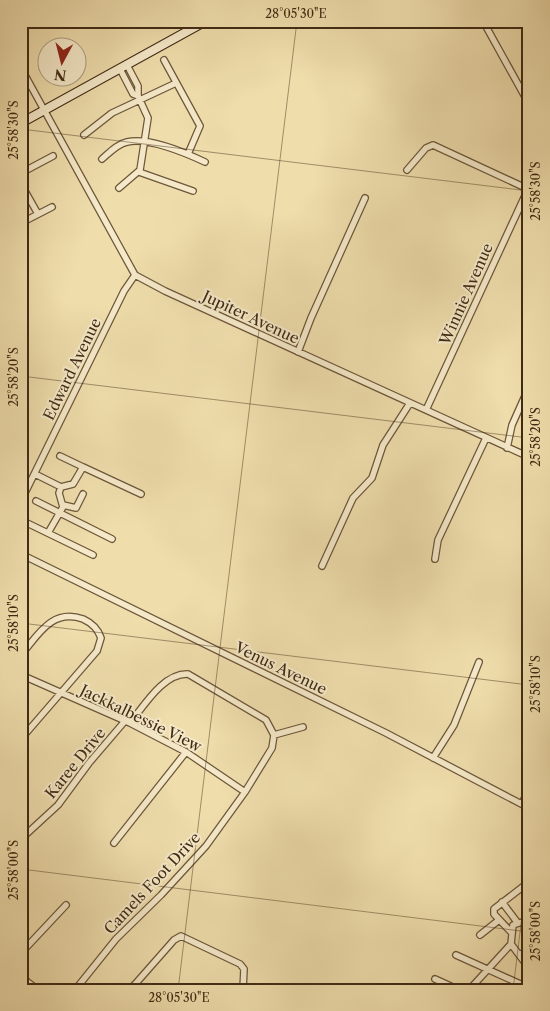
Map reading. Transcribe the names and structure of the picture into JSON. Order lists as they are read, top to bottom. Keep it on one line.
{"streets":{"street":["Winnie Avenue","Jupiter Avenue","Edward Avenue","Venus Avenue","Jackkalbessie View","Karee Drive","Camels Foot Drive"]},"crossings":[["Winnie Avenue","Jupiter Avenue"],["Jupiter Avenue","Edward Avenue"],["Jackkalbessie View","Karee Drive"],["Jackkalbessie View","Camels Foot Drive"],["Karee Drive","Camels Foot Drive"]],"north":"bottom","coordinates":["28°05'30\"E","25°58'30\"S","25°58'20\"S","25°58'10\"S","25°58'00\"S"]}
